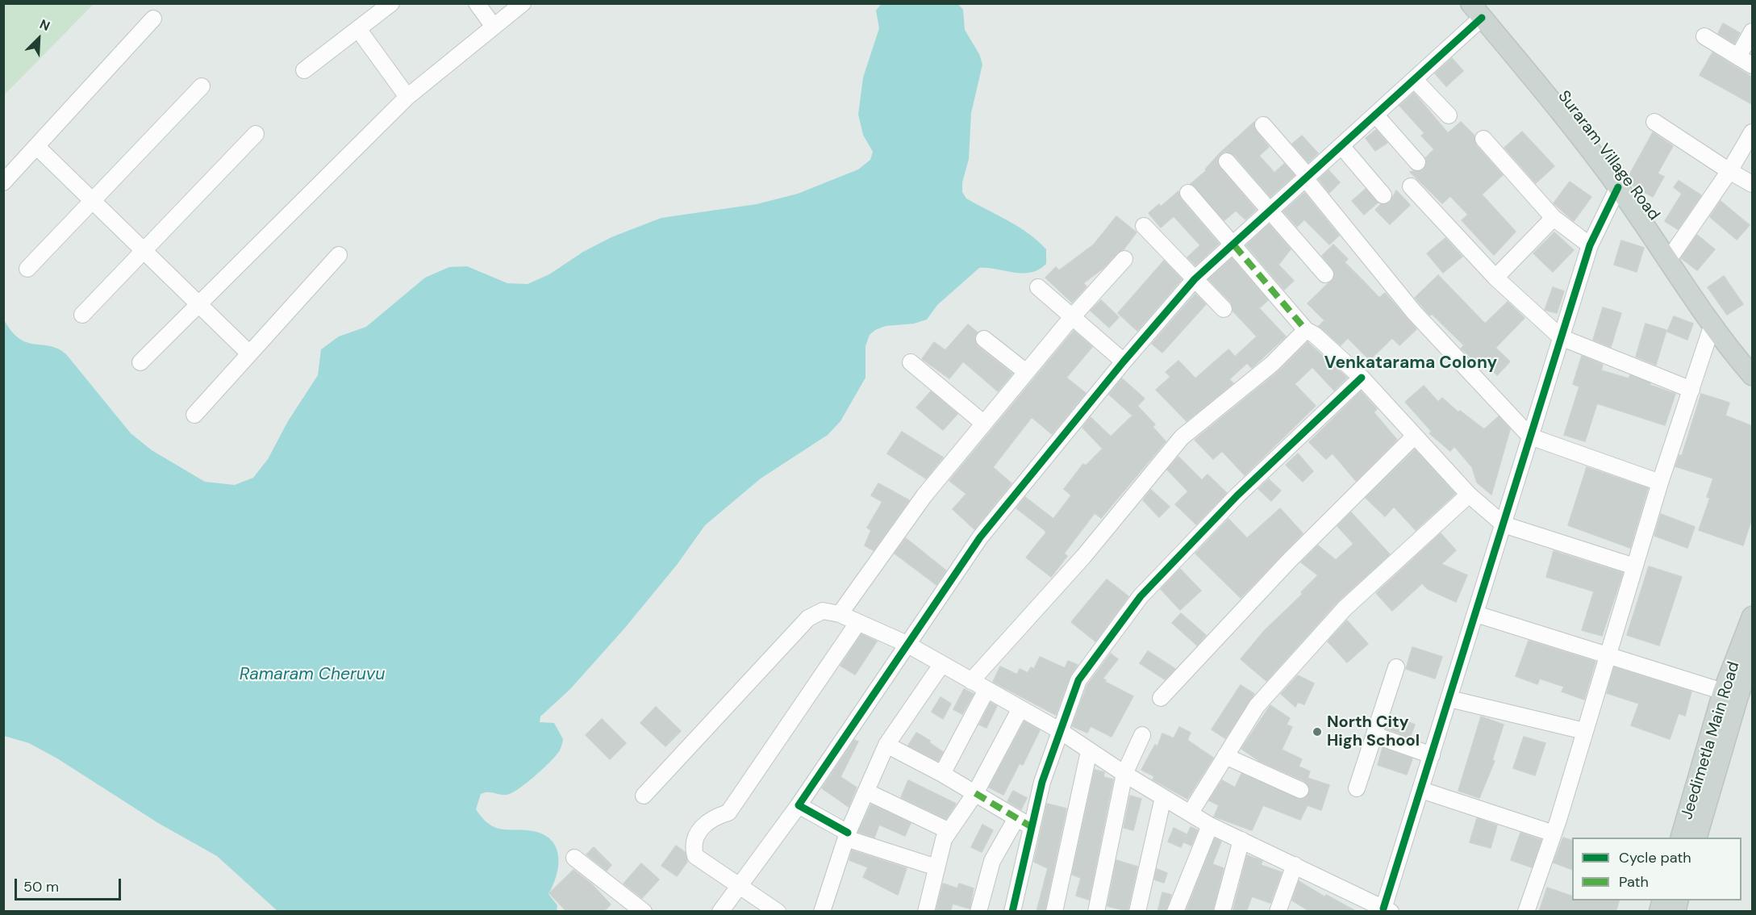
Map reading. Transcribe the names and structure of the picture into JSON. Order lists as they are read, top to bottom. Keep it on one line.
{"streets":{"main road":["Suraram Village Road","Jeedimetla Main Road"]},"districts":["Venkatarama Colony"],"water":["Ramaram Cheruvu"],"places":["North City High School"],"legend":["Cycle path","Path"],"scale_bar":"50 m","north":"top right"}
